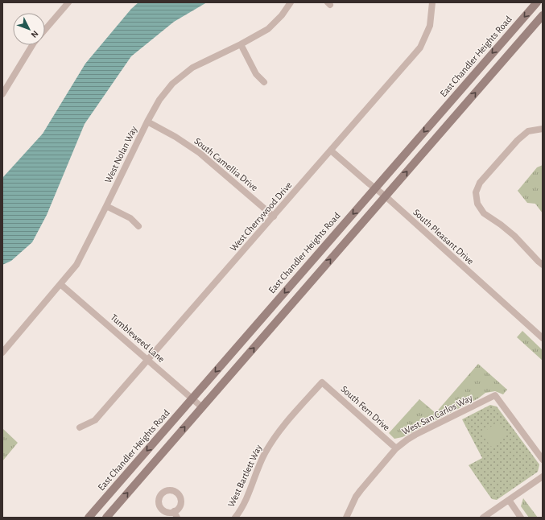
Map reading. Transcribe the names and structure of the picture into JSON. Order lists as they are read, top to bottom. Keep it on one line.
{"streets":{"main road":["East Chandler Heights Road"],"street":["West Nolan Way","South Camellia Drive","West Cherrywood Drive","South Pleasant Drive","Tumbleweed Lane","South Fern Drive","West San Carlos Way","West Bartlett Way"]},"crossings":[["East Chandler Heights Road","South Pleasant Drive"],["East Chandler Heights Road","Tumbleweed Lane"],["West Nolan Way","South Camellia Drive"],["West Nolan Way","Tumbleweed Lane"],["South Camellia Drive","West Cherrywood Drive"],["West Cherrywood Drive","South Pleasant Drive"],["West Cherrywood Drive","Tumbleweed Lane"],["South Fern Drive","West San Carlos Way"],["South Fern Drive","West Bartlett Way"]],"north":"bottom right"}
